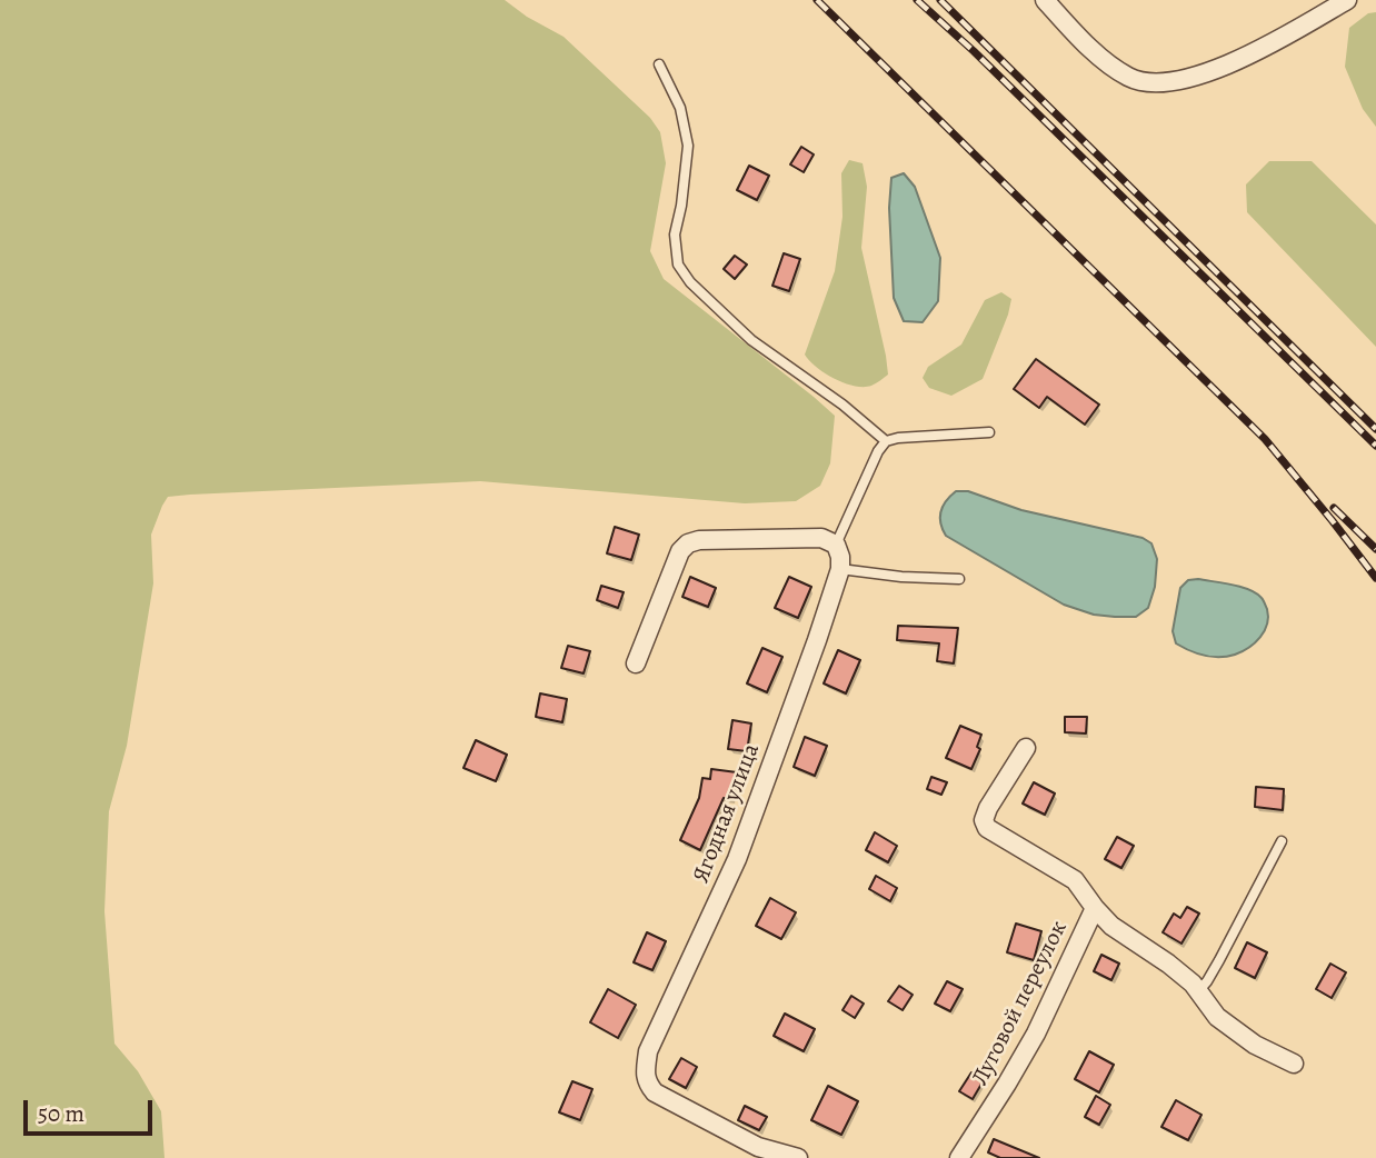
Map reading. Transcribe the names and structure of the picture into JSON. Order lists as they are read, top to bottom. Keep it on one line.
{"streets":{"street":["Ягодная улица","Луговой переулок"]},"scale_bar":"50 m"}
